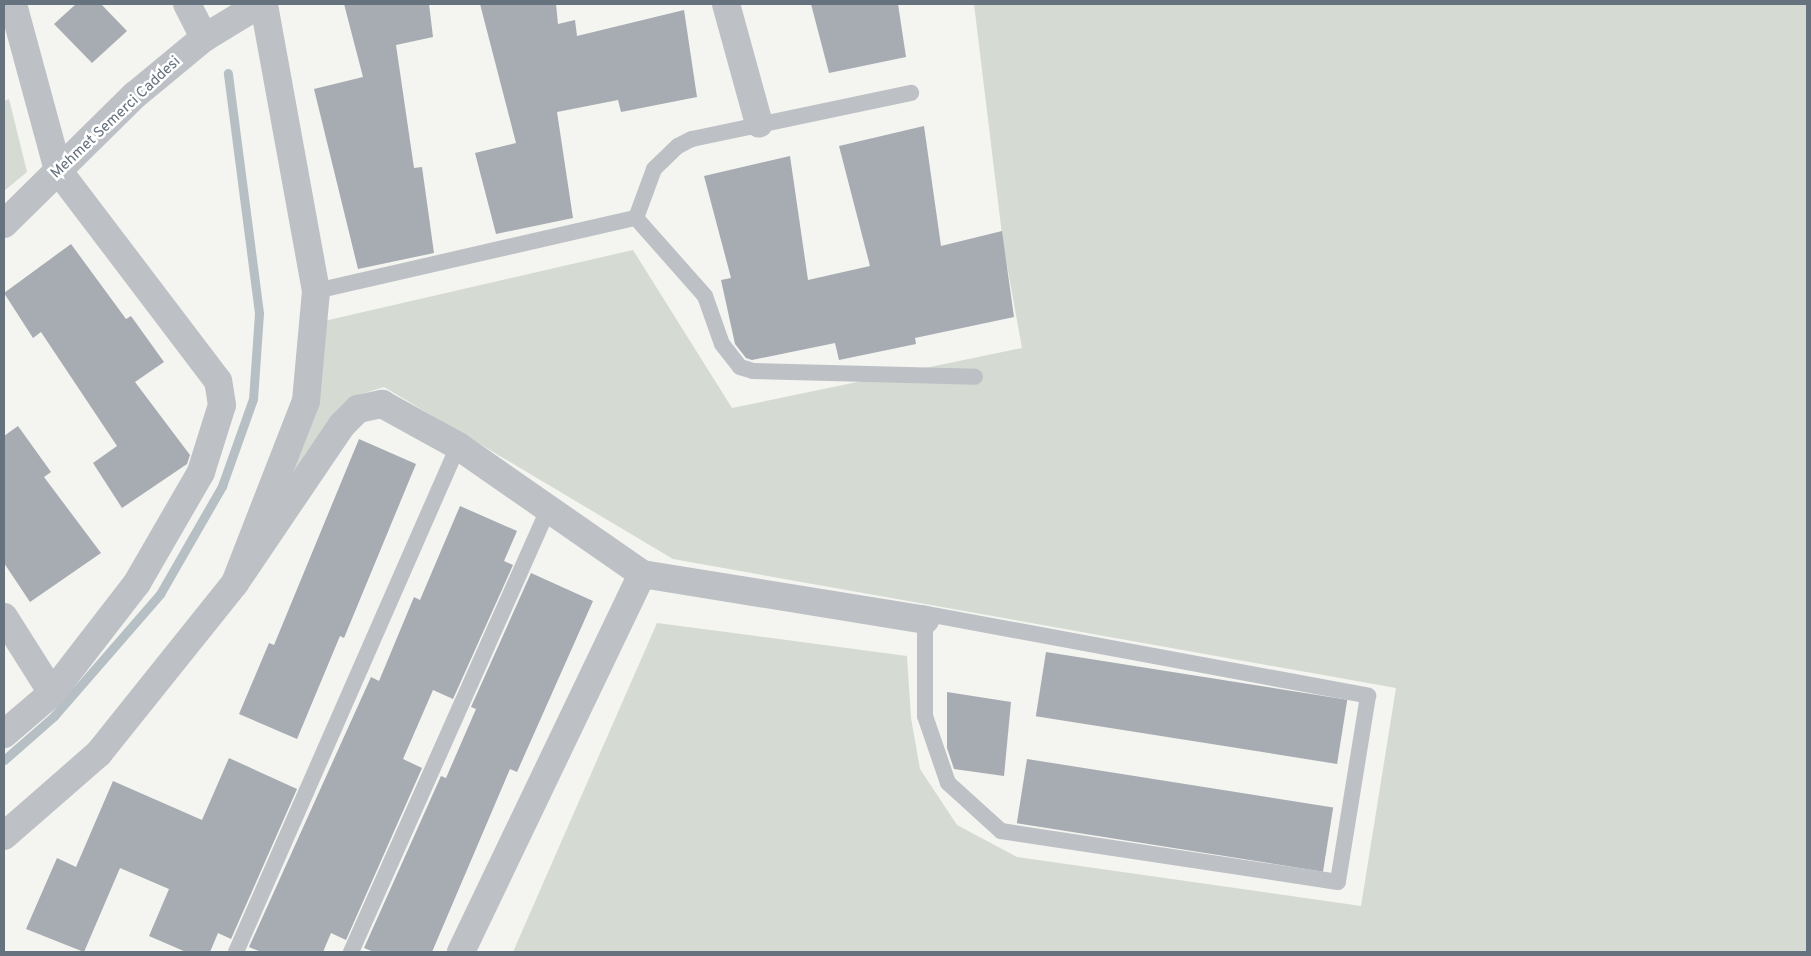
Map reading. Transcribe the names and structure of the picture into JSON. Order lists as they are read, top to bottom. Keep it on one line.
{"streets":{"street":["Mehmet Semerci Caddesi"]}}
